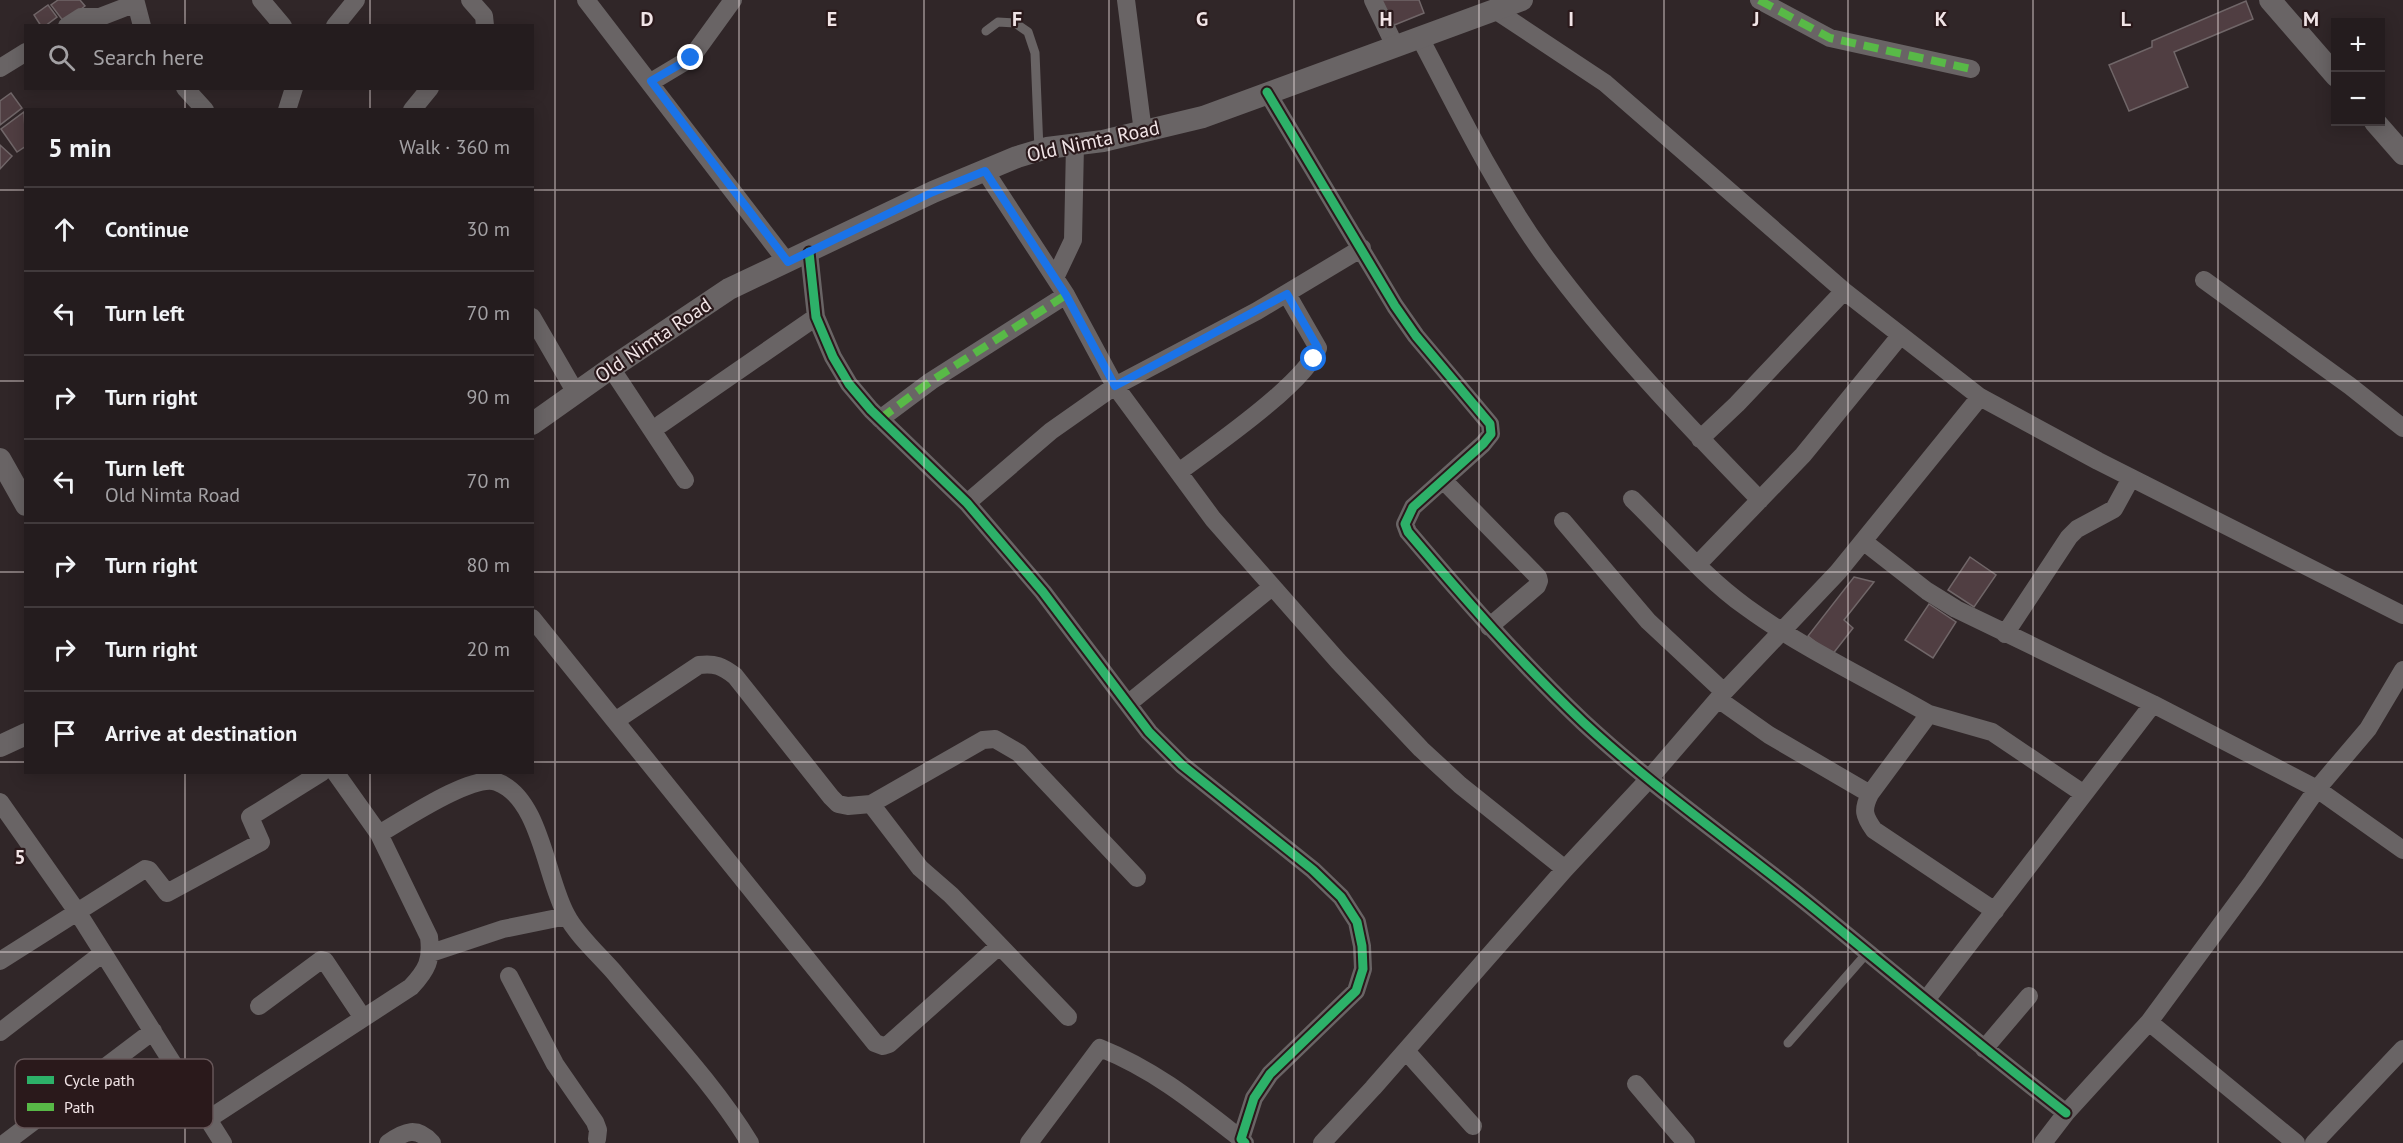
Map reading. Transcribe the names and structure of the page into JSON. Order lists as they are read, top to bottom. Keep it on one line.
{"streets":{"street":["Old Nimta Road"]},"legend":["Cycle path","Path"],"page":{"map_buttons":["+","−"],"search":"Search here","heading":["5 min","Walk · 360 m"],"list":[["Continue","30 m"],["Turn left","70 m"],["Turn right","90 m"],["Turn left","Old Nimta Road","70 m"],["Turn right","80 m"],["Turn right","20 m"],"Arrive at destination"]},"grid":{"columns":["D","E","F","G","H","I","J","K","L","M"],"rows":["5"]}}
